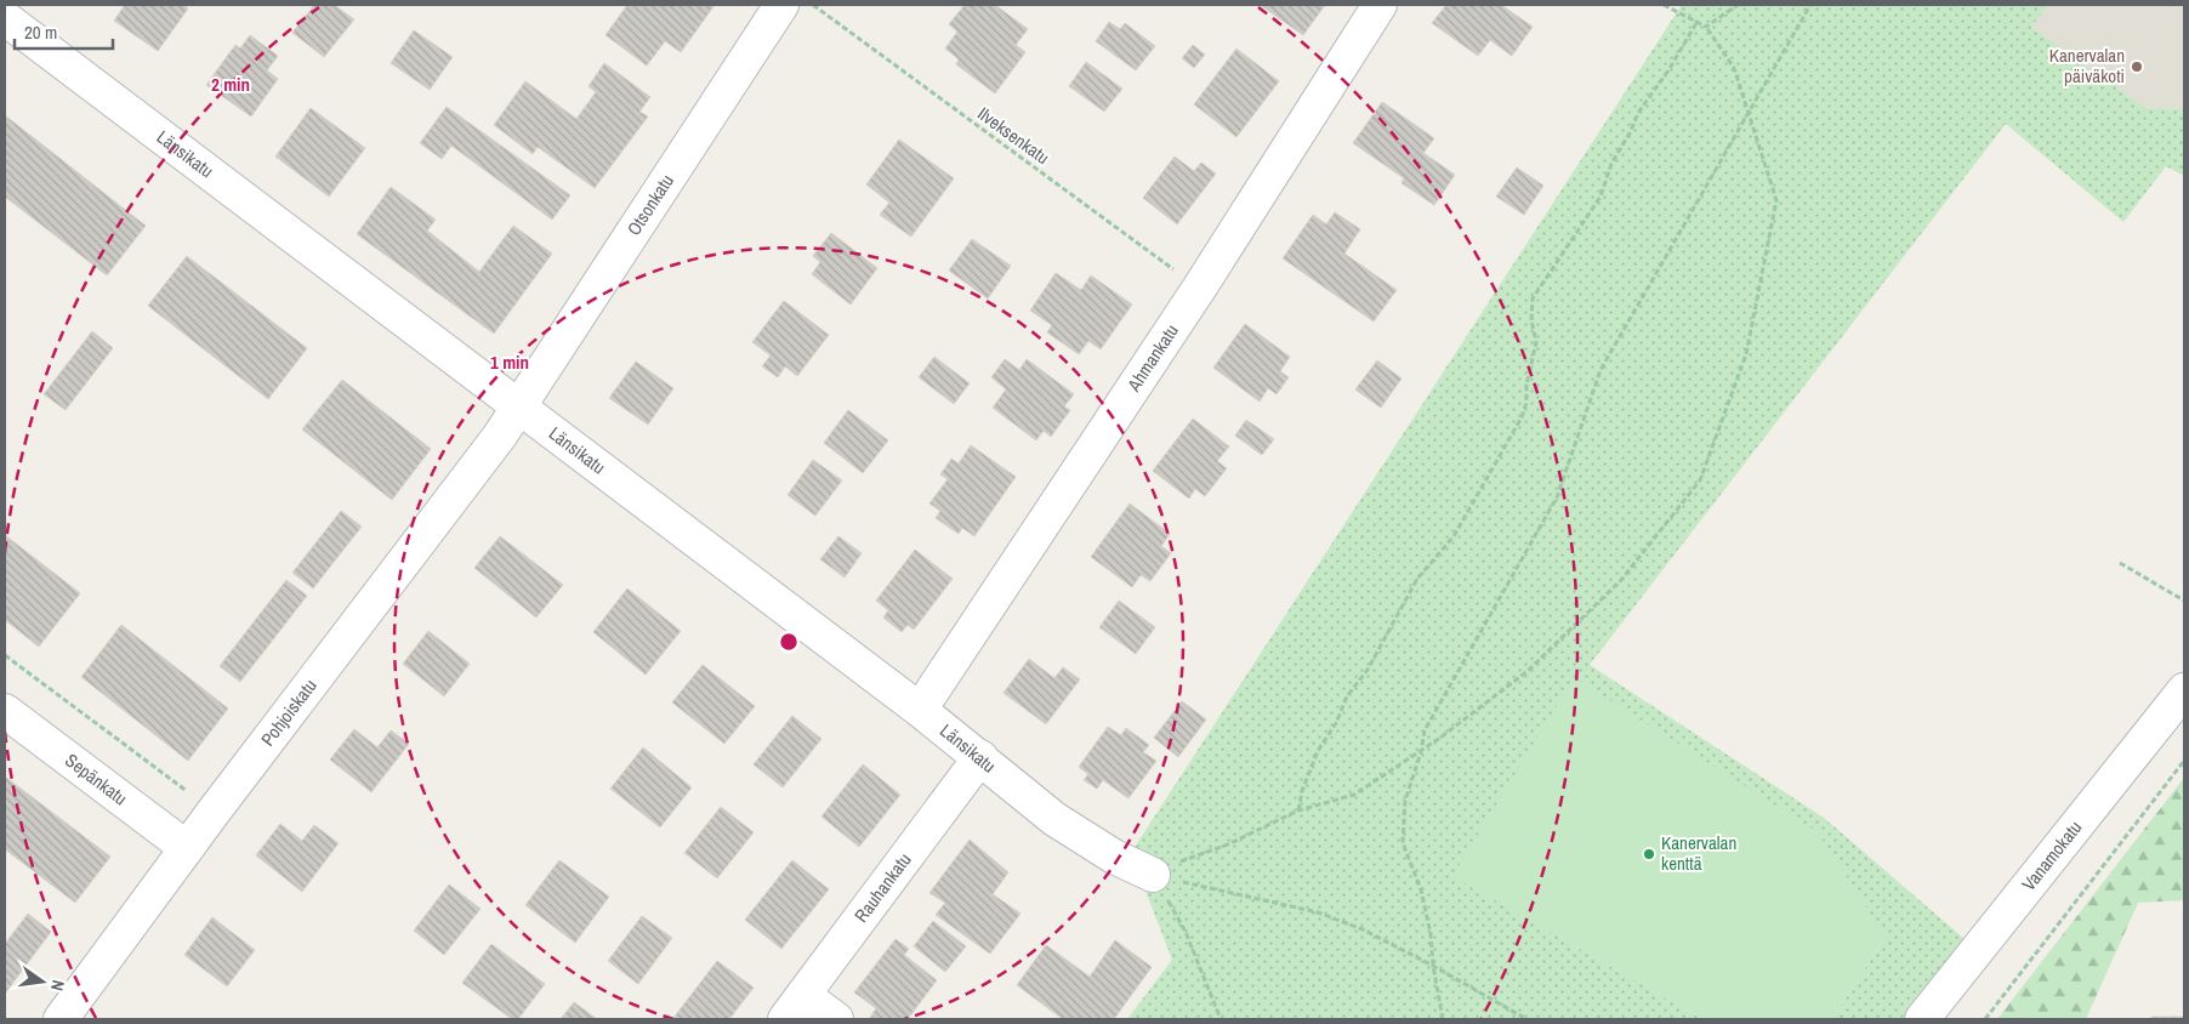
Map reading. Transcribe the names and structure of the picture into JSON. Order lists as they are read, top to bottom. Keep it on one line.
{"streets":{"street":["Länsikatu","Otsonkatu","Ahmankatu","Pohjoiskatu","Sepänkatu","Vanamokatu","Rauhankatu"],"path":["Ilveksenkatu"]},"crossings":[["Ilveksenkatu","Ahmankatu"],["Länsikatu","Otsonkatu"],["Länsikatu","Ahmankatu"],["Länsikatu","Pohjoiskatu"],["Länsikatu","Rauhankatu"],["Otsonkatu","Pohjoiskatu"],["Pohjoiskatu","Sepänkatu"]],"places":["Kanervalan päiväkoti","Kanervalan kenttä"],"scale_bar":"20 m","north":"right","rings":["2 min","1 min"]}
